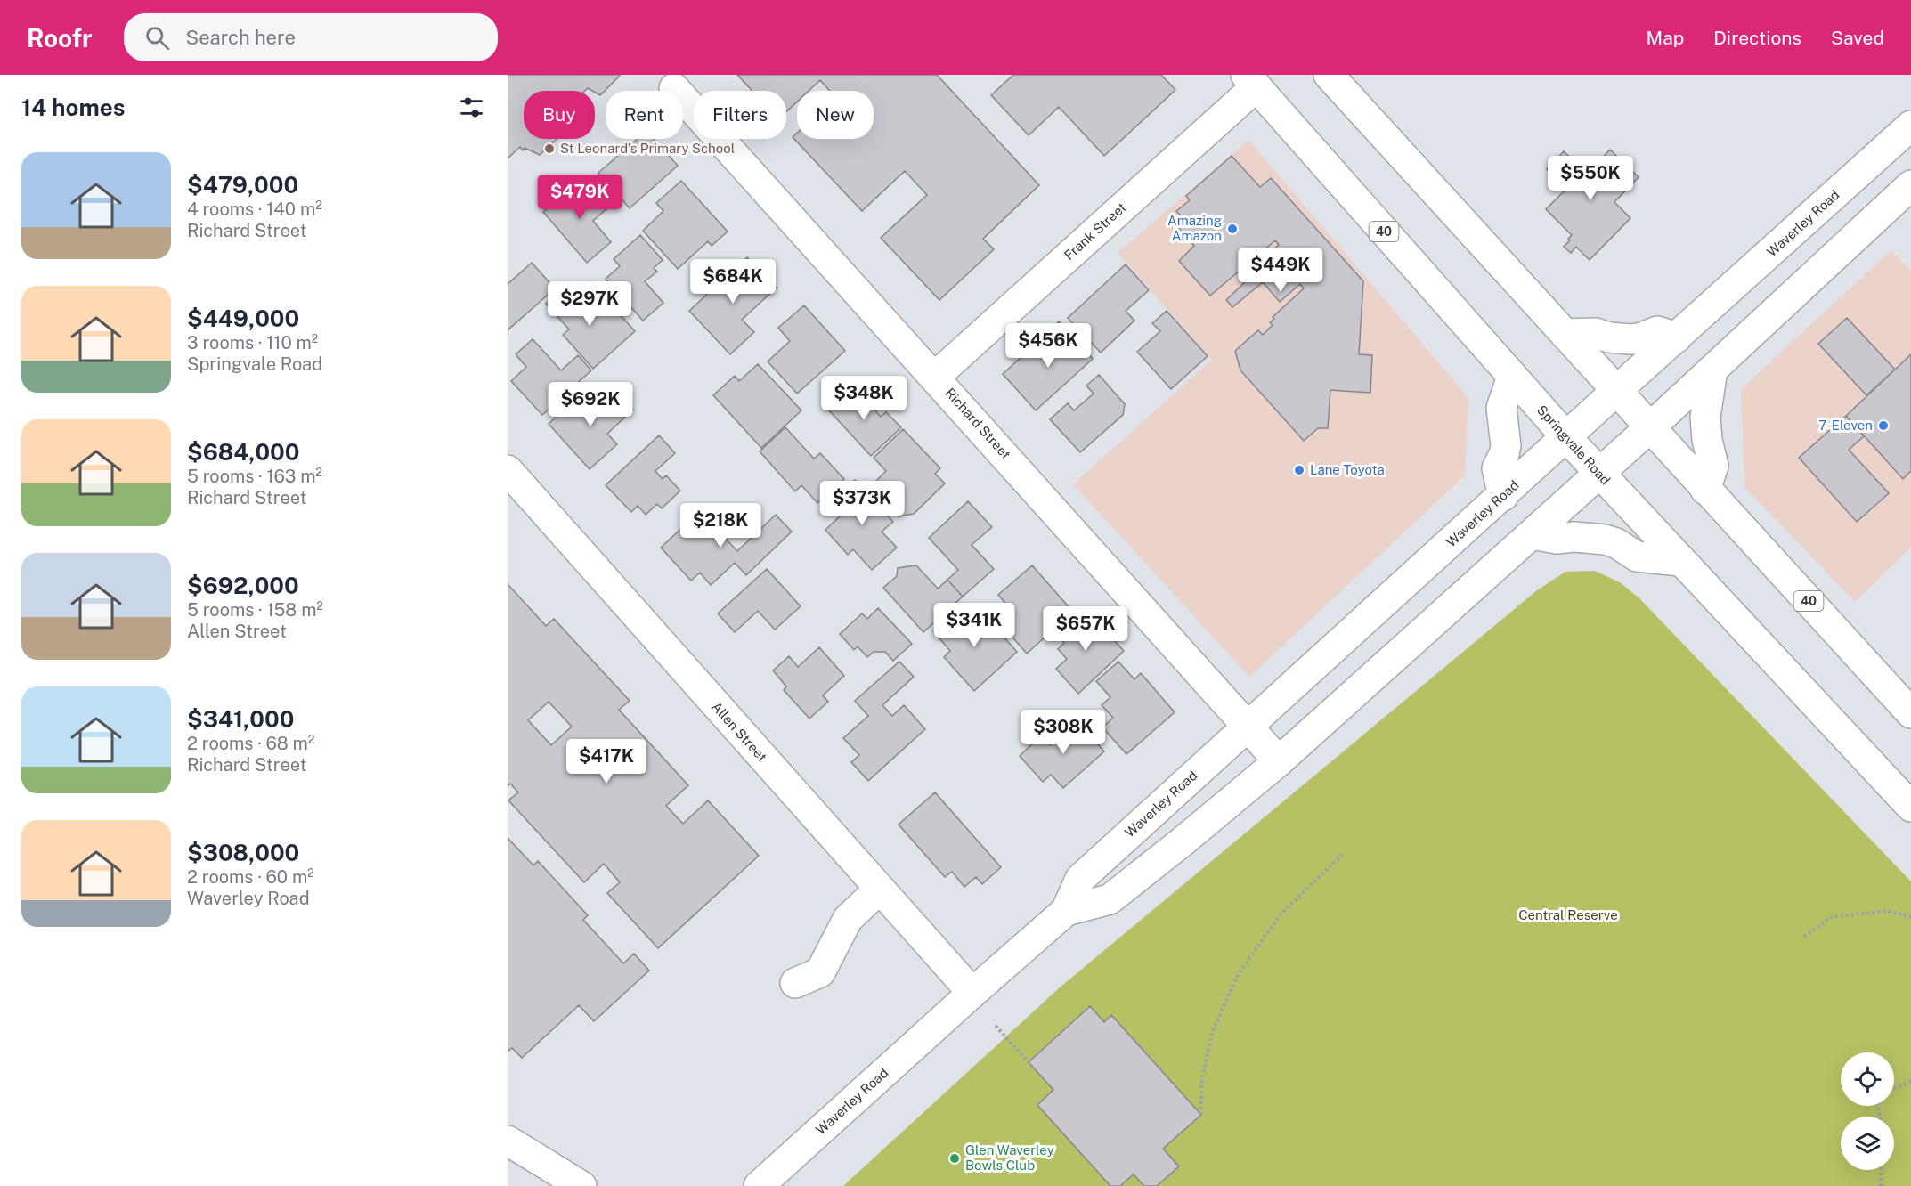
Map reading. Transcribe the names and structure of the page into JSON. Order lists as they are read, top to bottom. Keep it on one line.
{"streets":{"main road":["Waverley Road","Frank Street","40","Richard Street","Springvale Road","Allen Street"]},"crossings":[["Waverley Road","40"],["Waverley Road","Richard Street"],["Waverley Road","Springvale Road"],["Waverley Road","Allen Street"],["Frank Street","Richard Street"],["Frank Street","Springvale Road"]],"parks":["Central Reserve"],"places":["St Leonard's Primary School","Amazing Amazon","7-Eleven","Lane Toyota","Glen Waverley Bowls Club"],"page":{"header":"Roofr","search":"Search here","nav":["Map","Directions","Saved"],"heading":"14 homes","chip":["Buy","Rent","Filters","New"],"list":[{"name":"$479,000","note":"4 rooms · 140 m² · Richard Street"},{"name":"$449,000","note":"3 rooms · 110 m² · Springvale Road"},{"name":"$684,000","note":"5 rooms · 163 m² · Richard Street"},{"name":"$692,000","note":"5 rooms · 158 m² · Allen Street"},{"name":"$341,000","note":"2 rooms · 68 m² · Richard Street"},{"name":"$308,000","note":"2 rooms · 60 m² · Waverley Road"}],"price":["$550K","$479K","$449K","$684K","$297K","$456K","$348K","$692K","$373K","$218K","$341K","$657K","$308K","$417K"]}}
